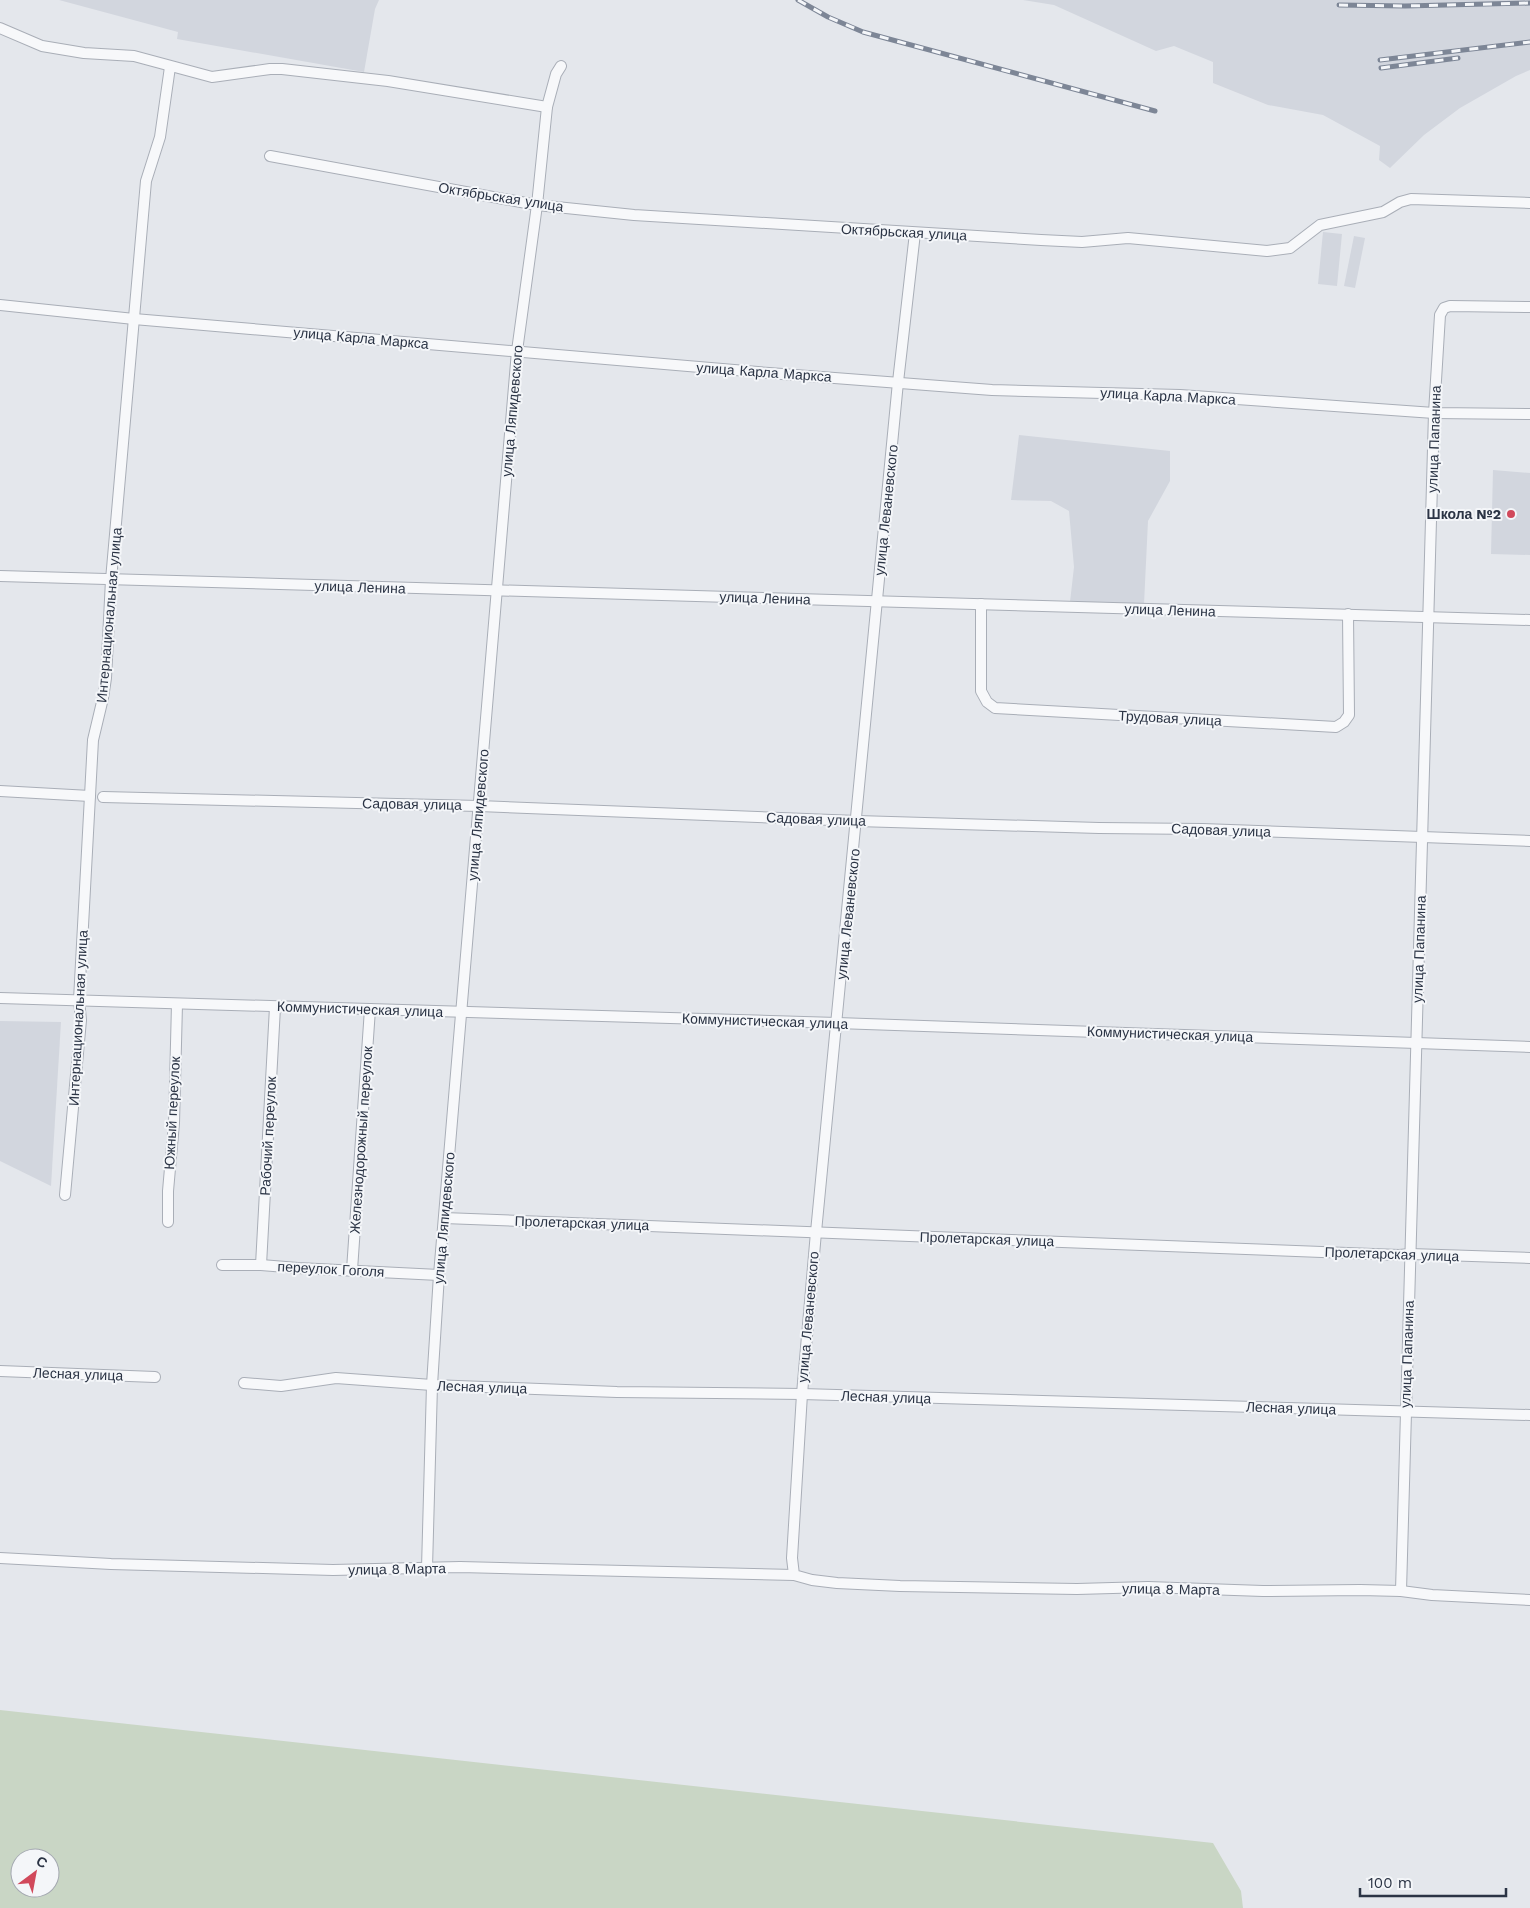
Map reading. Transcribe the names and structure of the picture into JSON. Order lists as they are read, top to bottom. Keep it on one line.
{"streets":{"street":["Октябрьская улица","улица Карла Маркса","улица Ляпидевского","улица Папанина","улица Леваневского","улица Ленина","Интернациональная улица","Трудовая улица","Садовая улица","Коммунистическая улица","Южный переулок","Рабочий переулок","Железнодорожный переулок","Пролетарская улица","переулок Гоголя","Лесная улица","улица 8 Марта"]},"crossings":[["Октябрьская улица","улица Ляпидевского"],["Октябрьская улица","улица Леваневского"],["улица Карла Маркса","улица Ляпидевского"],["улица Карла Маркса","улица Папанина"],["улица Карла Маркса","улица Леваневского"],["улица Карла Маркса","Интернациональная улица"],["улица Ляпидевского","улица Ленина"],["улица Ляпидевского","Садовая улица"],["улица Ляпидевского","Коммунистическая улица"],["улица Ляпидевского","Пролетарская улица"],["улица Ляпидевского","переулок Гоголя"],["улица Ляпидевского","Лесная улица"],["улица Ляпидевского","улица 8 Марта"],["улица Папанина","улица Ленина"],["улица Папанина","Садовая улица"],["улица Папанина","Коммунистическая улица"],["улица Папанина","Пролетарская улица"],["улица Папанина","Лесная улица"],["улица Папанина","улица 8 Марта"],["улица Леваневского","улица Ленина"],["улица Леваневского","Садовая улица"],["улица Леваневского","Коммунистическая улица"],["улица Леваневского","Пролетарская улица"],["улица Леваневского","Лесная улица"],["улица Леваневского","улица 8 Марта"],["улица Ленина","Интернациональная улица"],["улица Ленина","Трудовая улица"],["Интернациональная улица","Коммунистическая улица"],["Коммунистическая улица","Южный переулок"],["Коммунистическая улица","Рабочий переулок"],["Коммунистическая улица","Железнодорожный переулок"],["Рабочий переулок","переулок Гоголя"],["Железнодорожный переулок","переулок Гоголя"]],"places":["Школа №2"],"scale_bar":"100 m","north":"top right"}
